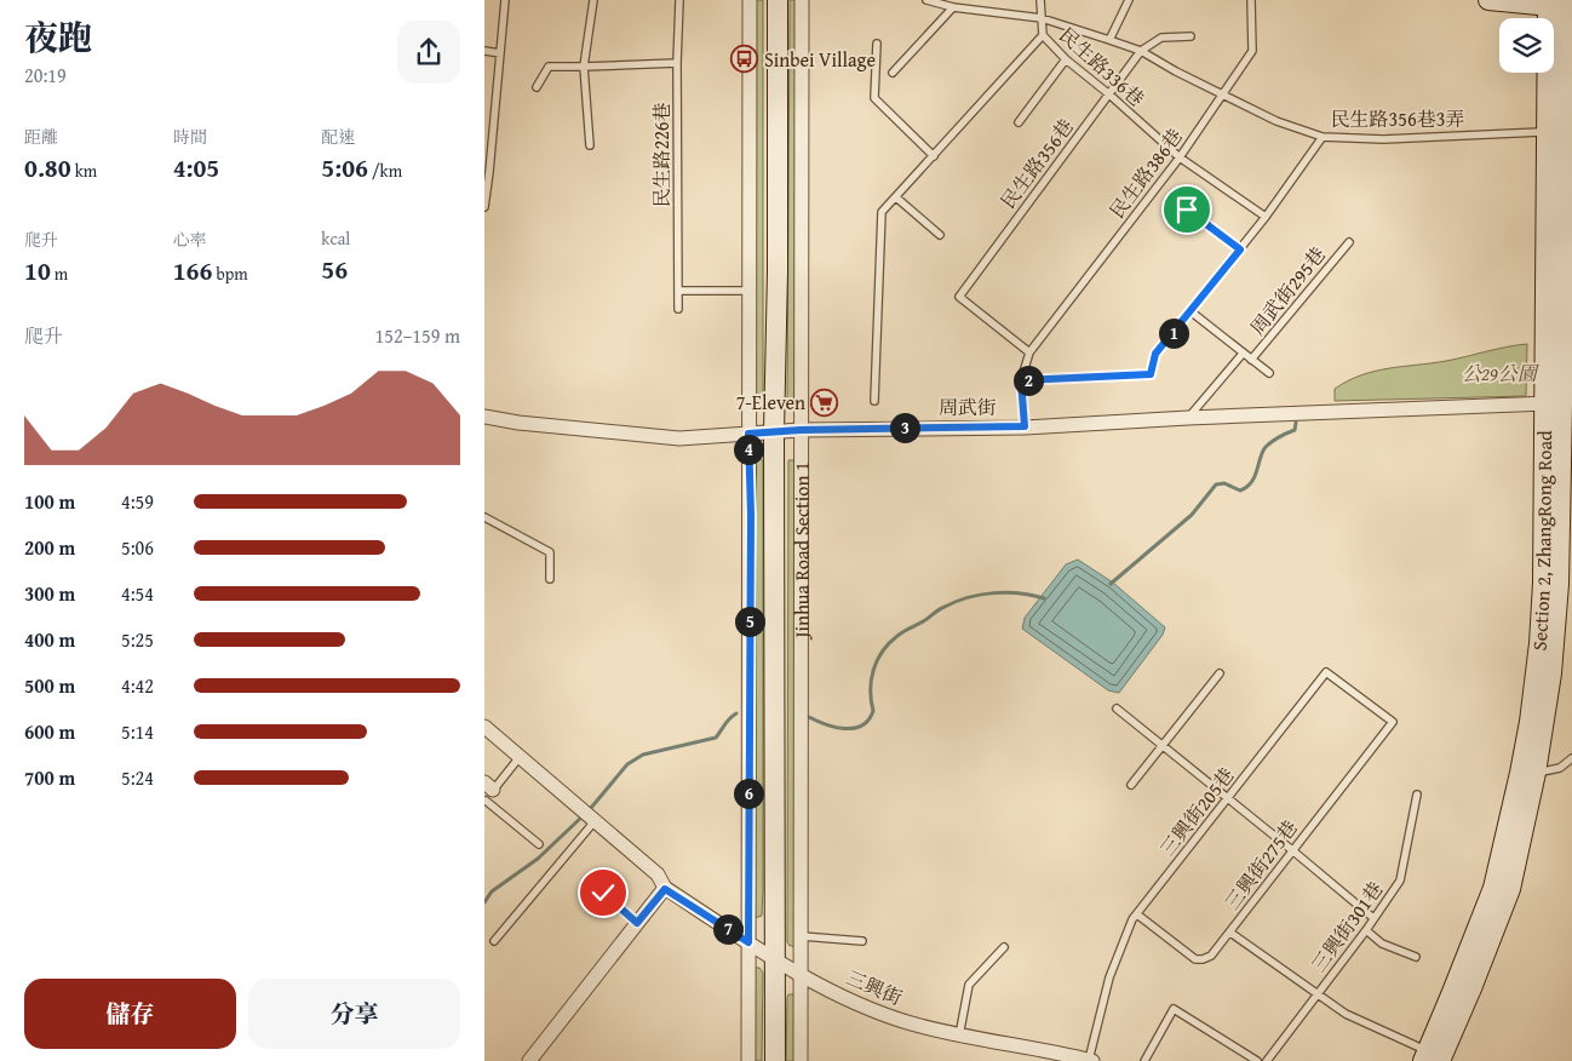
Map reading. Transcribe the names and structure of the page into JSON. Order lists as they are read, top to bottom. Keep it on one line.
{"streets":{"street":["周武街","Section 2, ZhangRong Road","Jinhua Road Section 1","三興街"],"lane":["民生路336巷","民生路356巷3弄","民生路226巷","民生路356巷","民生路386巷","周武街295巷","三興街205巷","三興街275巷","三興街301巷"]},"crossings":[["民生路336巷","民生路356巷"],["民生路336巷","民生路386巷"],["民生路356巷3弄","民生路356巷"],["民生路356巷3弄","民生路386巷"],["民生路356巷3弄","Section 2, ZhangRong Road"],["民生路356巷","民生路386巷"],["周武街295巷","周武街"],["周武街","Section 2, ZhangRong Road"],["周武街","Jinhua Road Section 1"],["Jinhua Road Section 1","三興街"],["三興街205巷","三興街275巷"],["三興街205巷","三興街"]],"parks":["公29公園"],"places":{"bus stop":["Sinbei Village"],"supermarket":["7-Eleven"]},"page":{"heading":["夜跑","20:19"],"stats":[["距離","0.80 km"],["時間","4:05"],["配速","5:06 /km"],["爬升","10 m"],["心率","166 bpm"],["kcal","56"]],"chart":["爬升","152–159 m"],"pins":["1","2","3","4","5","6","7"],"list":[{"name":"100 m","note":"4:59"},{"name":"200 m","note":"5:06"},{"name":"300 m","note":"4:54"},{"name":"400 m","note":"5:25"},{"name":"500 m","note":"4:42"},{"name":"600 m","note":"5:14"},{"name":"700 m","note":"5:24"}],"buttons":["儲存","分享"]}}
